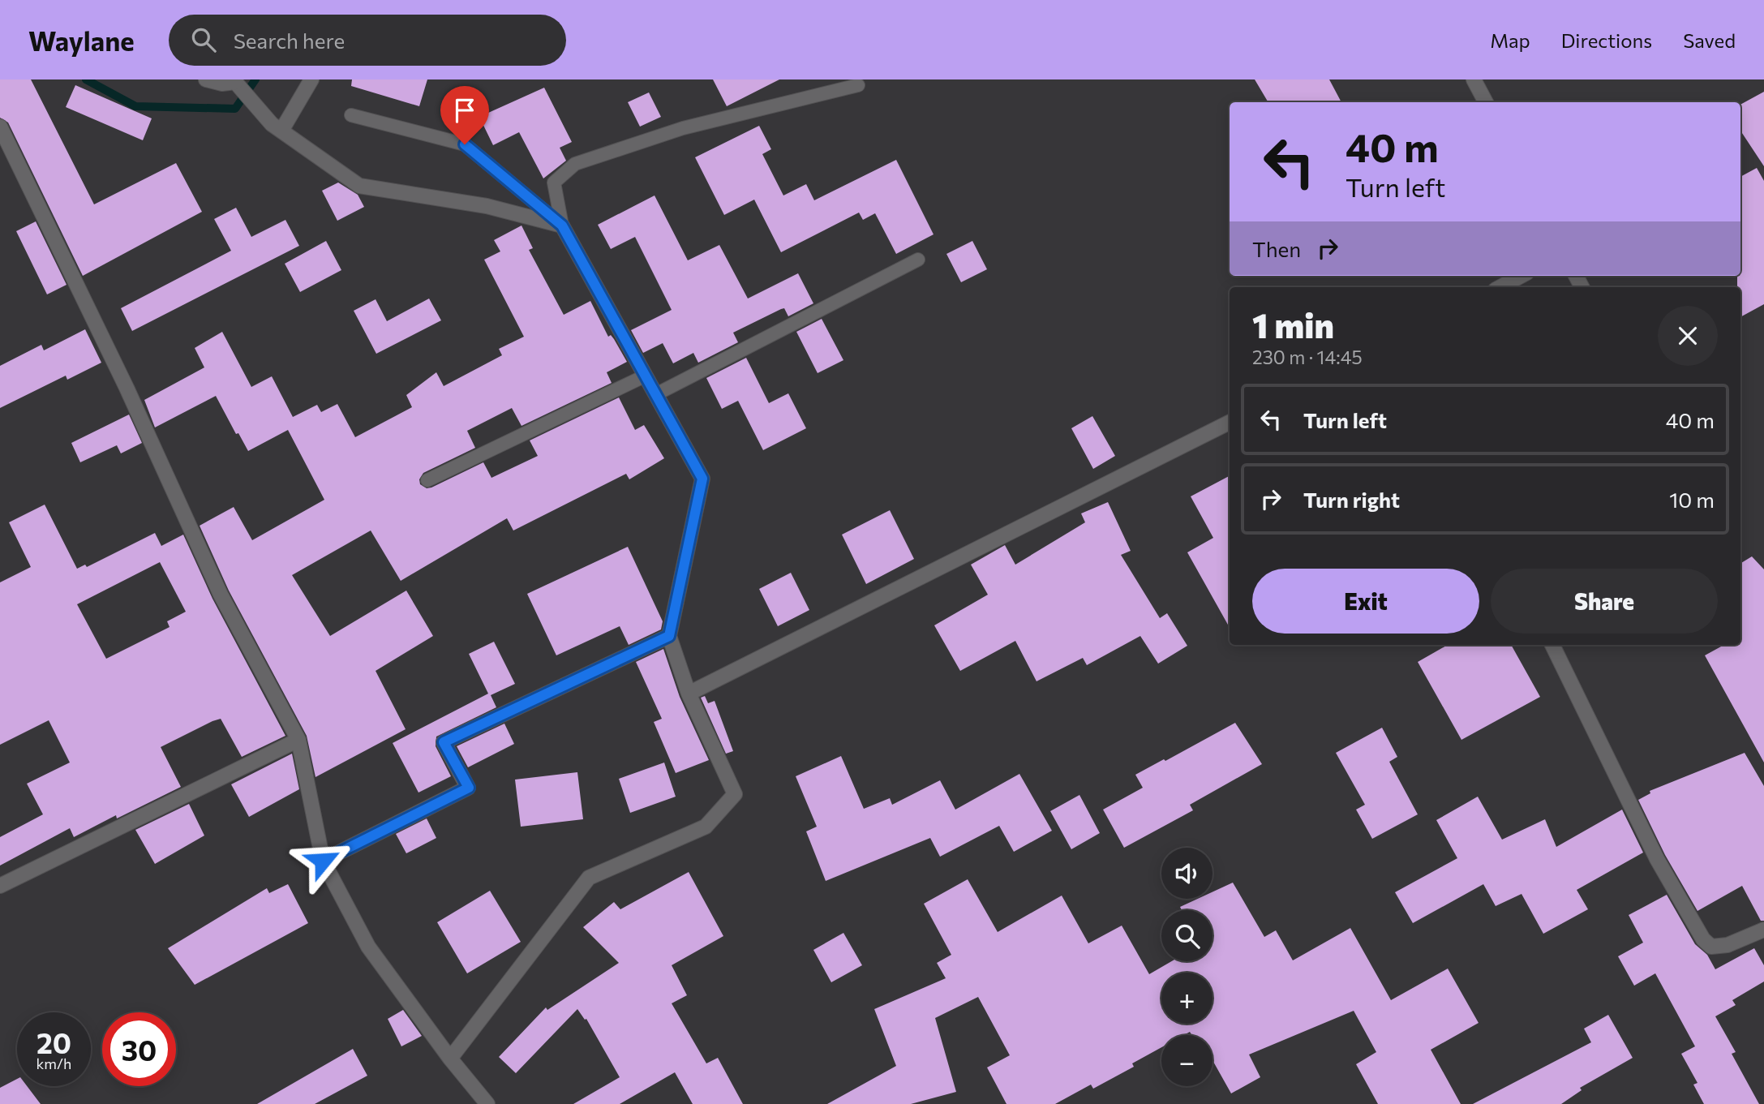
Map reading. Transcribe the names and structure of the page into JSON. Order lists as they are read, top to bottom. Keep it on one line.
{"page":{"header":"Waylane","search":"Search here","nav":["Map","Directions","Saved"],"turn":["40 m","Turn left"],"then":"Then","heading":["1 min","230 m · 14:45"],"list":[{"name":"Turn left","value":"40 m"},{"name":"Turn right","value":"10 m"}],"buttons":["Exit","Share"],"map_buttons":["+","−"],"speed":"20 km/h","limit":"30"}}
